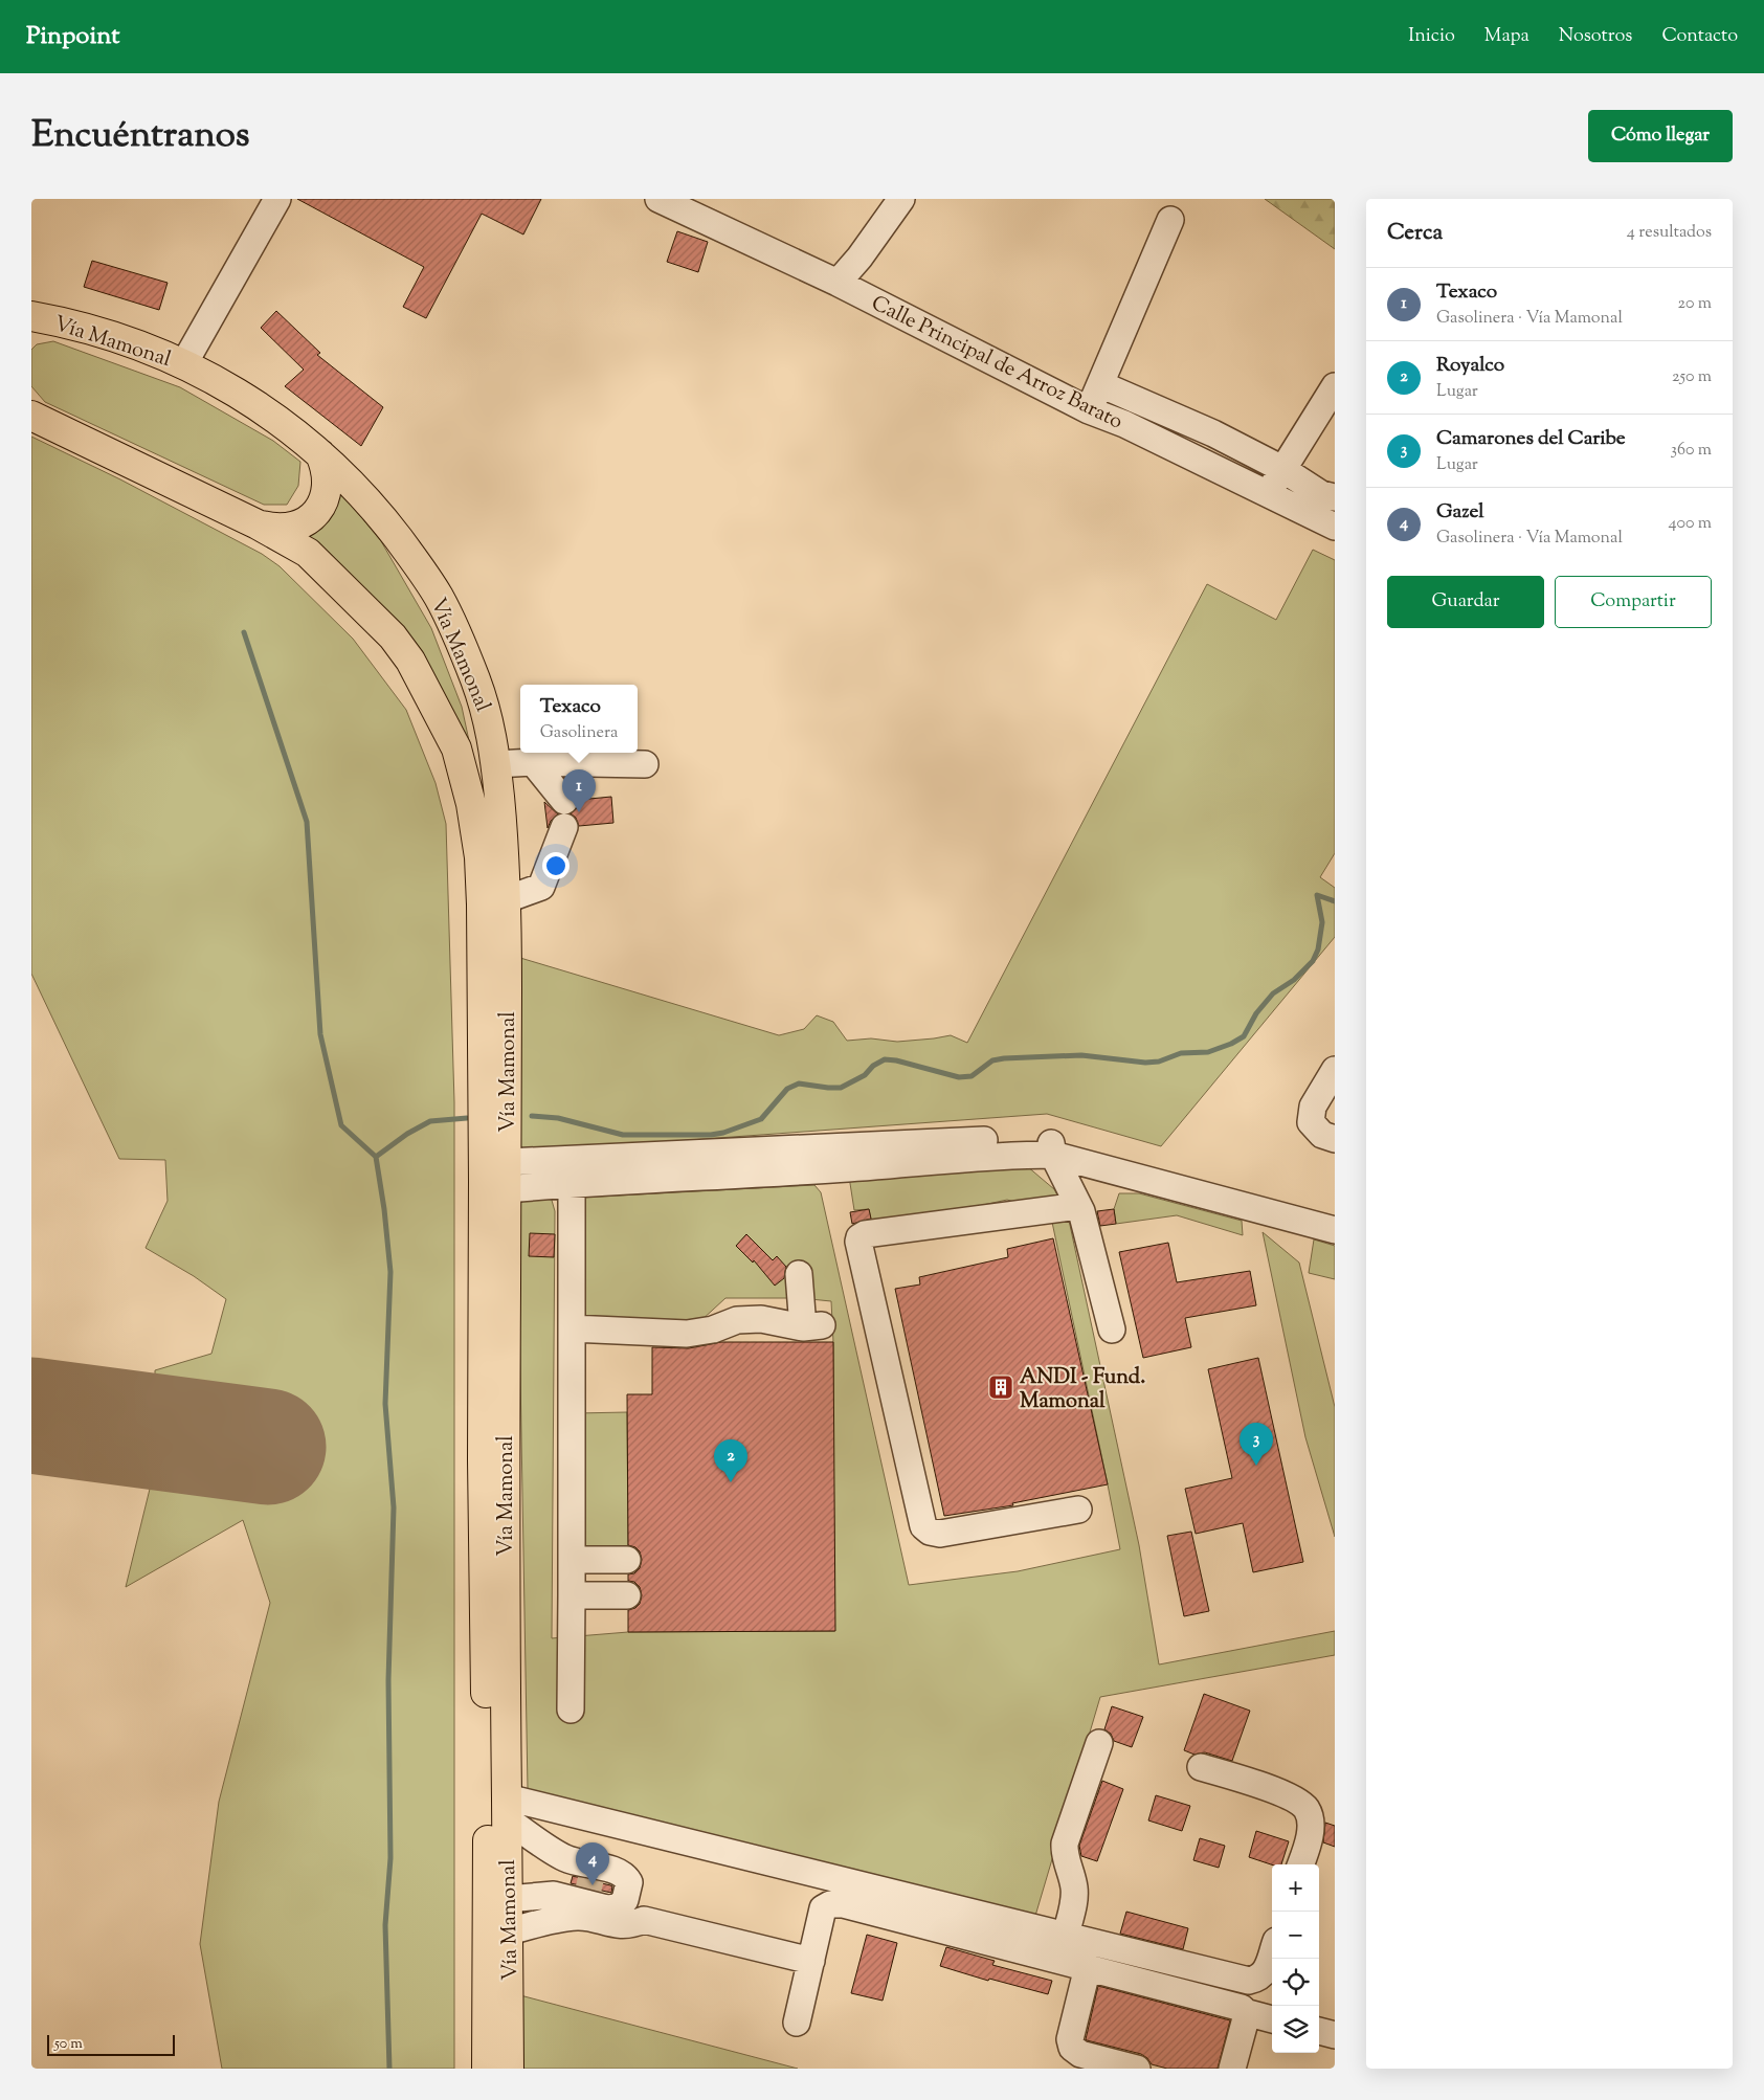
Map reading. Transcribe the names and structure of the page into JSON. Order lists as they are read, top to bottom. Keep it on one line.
{"streets":{"main road":["Vía Mamonal"],"street":["Calle Principal de Arroz Barato"]},"places":{"building":["ANDI - Fund. Mamonal"]},"scale_bar":"50 m","page":{"header":"Pinpoint","nav":["Inicio","Mapa","Nosotros","Contacto"],"title":"Encuéntranos","buttons":["Cómo llegar",["Guardar","Compartir"]],"heading":["Cerca","4 resultados"],"list":[{"mark":"1","name":"Texaco","note":"Gasolinera · Vía Mamonal","value":"20 m"},{"mark":"2","name":"Royalco","note":"Lugar","value":"250 m"},{"mark":"3","name":"Camarones del Caribe","note":"Lugar","value":"360 m"},{"mark":"4","name":"Gazel","note":"Gasolinera · Vía Mamonal","value":"400 m"}],"popup":["Texaco","Gasolinera"],"pins":["1","3","2","4"],"map_buttons":["+","−"],"scale":"50 m"}}
